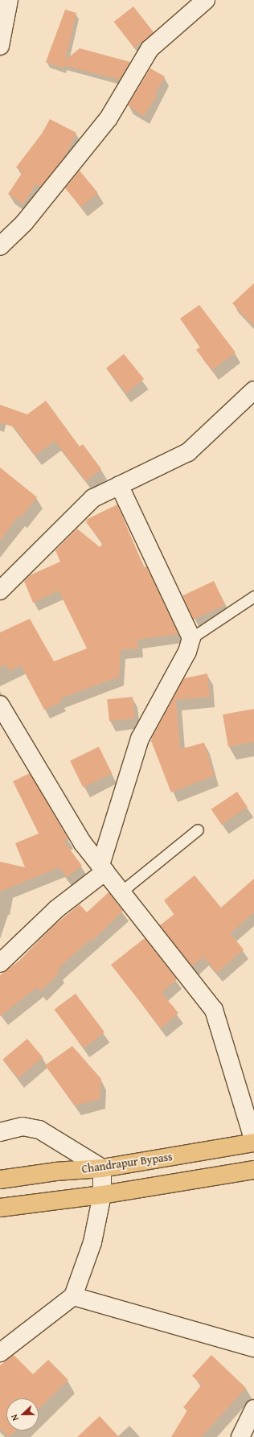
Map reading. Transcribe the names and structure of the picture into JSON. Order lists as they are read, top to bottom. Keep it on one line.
{"streets":{"highway":["Chandrapur Bypass"]},"north":"left"}
